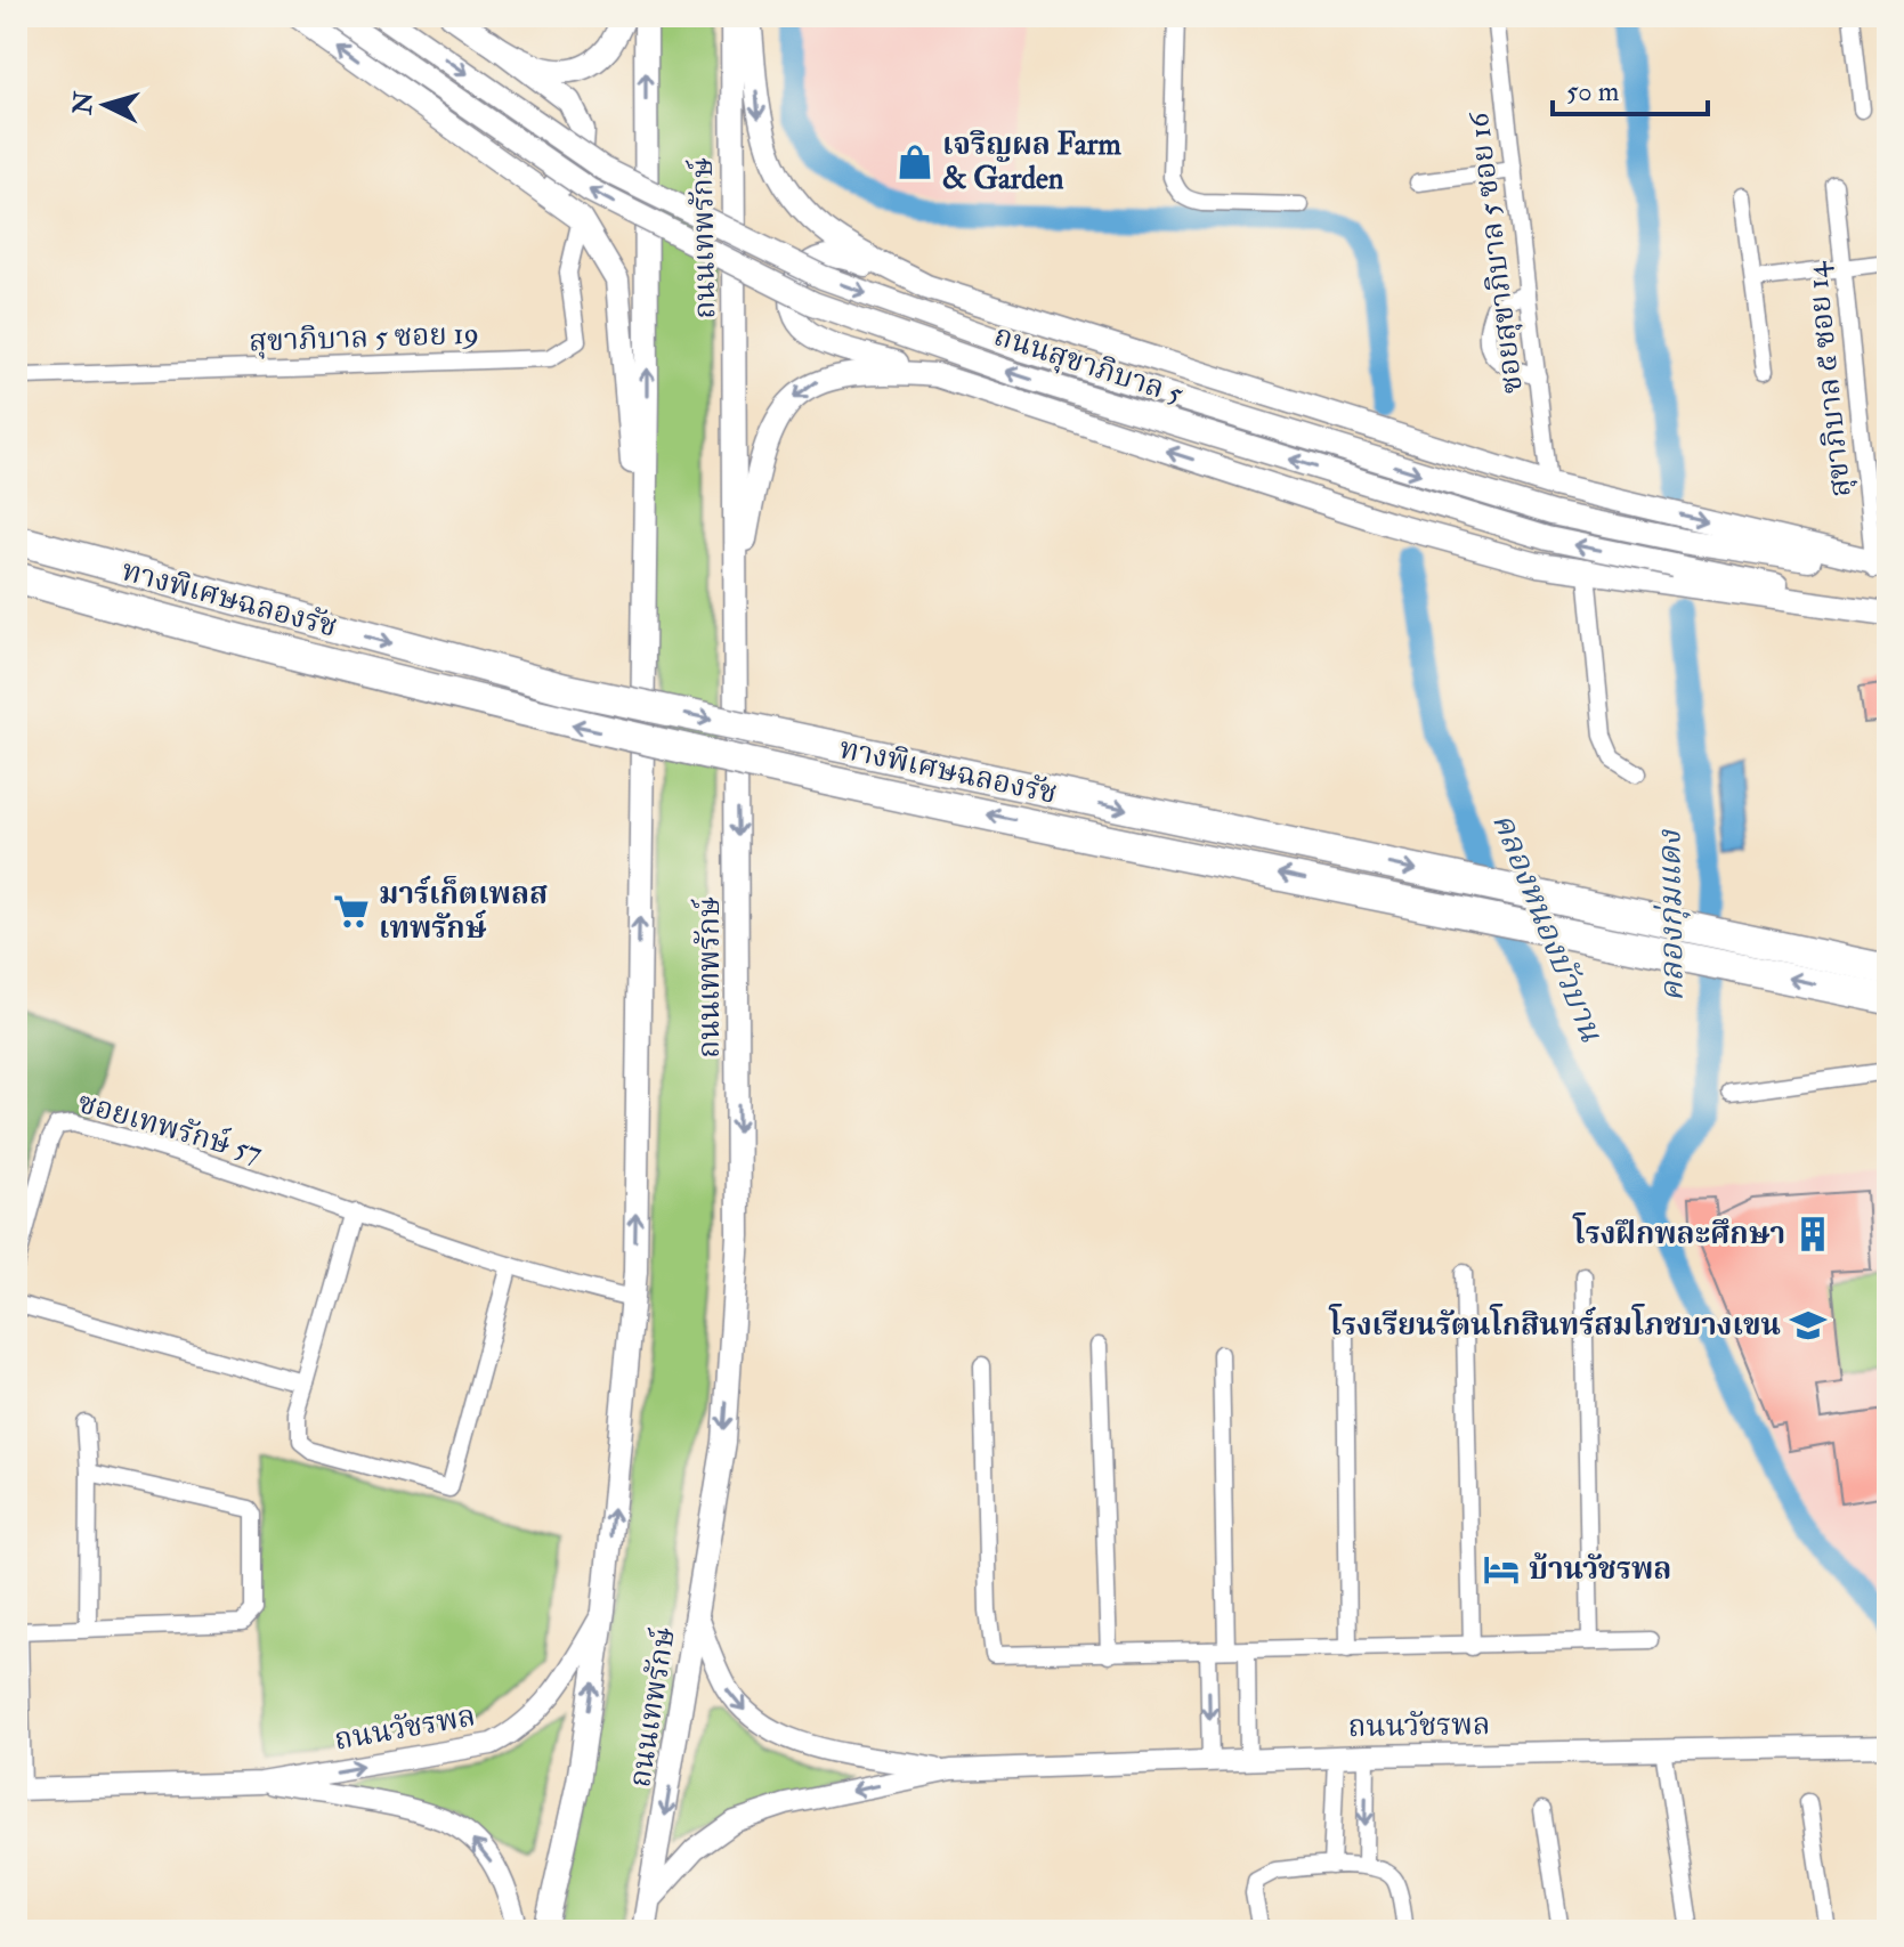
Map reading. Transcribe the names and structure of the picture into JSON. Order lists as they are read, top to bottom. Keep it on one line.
{"streets":{"highway":["ทางพิเศษฉลองรัช"],"main road":["ถนนเทพรักษ์","ถนนสุขาภิบาล 5"],"street":["ซอยสุขาภิบาล 5 ซอย 16","สุขาภิบาล 5 ซอย 19","สุขาภิบาล ๕ ซอย 14","ซอยเทพรักษ์ 57","ถนนวัชรพล"]},"crossings":[["ถนนเทพรักษ์","ถนนสุขาภิบาล 5"],["ถนนเทพรักษ์","ซอยเทพรักษ์ 57"],["ถนนเทพรักษ์","ถนนวัชรพล"],["ซอยสุขาภิบาล 5 ซอย 16","ถนนสุขาภิบาล 5"],["ถนนสุขาภิบาล 5","สุขาภิบาล ๕ ซอย 14"]],"water":["คลองกุ่มแดง","คลองหนองบัวบาน"],"places":{"shop":["เจริญผล Farm & Garden"],"supermarket":["มาร์เก็ตเพลส เทพรักษ์"],"building":["โรงฝึกพละศึกษา"],"school or university":["โรงเรียนรัตนโกสินทร์สมโภชบางเขน"],"hotel":["บ้านวัชรพล"]},"scale_bar":"50 m","north":"left"}
